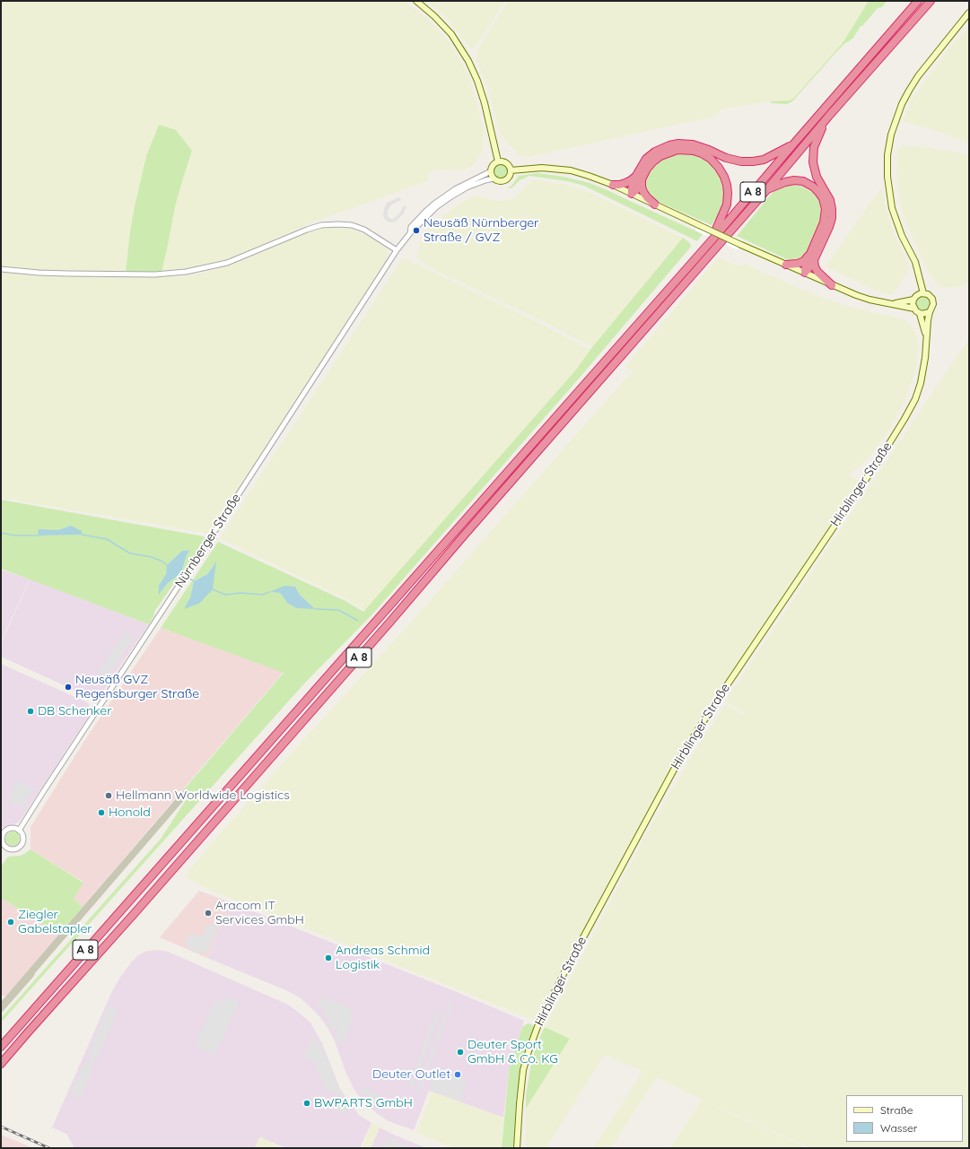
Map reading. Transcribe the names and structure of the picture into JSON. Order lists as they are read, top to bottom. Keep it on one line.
{"streets":{"highway":["A 8"],"main road":["Hirblinger Straße"],"street":["Nürnberger Straße"]},"places":["Neusäß Nürnberger Straße / GVZ","Neusäß GVZ Regensburger Straße","DB Schenker","Hellmann Worldwide Logistics","Honold","Aracom IT Services GmbH","Ziegler Gabelstapler","Andreas Schmid Logistik","Deuter Sport GmbH & Co. KG","Deuter Outlet","BWPARTS GmbH"],"legend":["Straße","Wasser"]}
